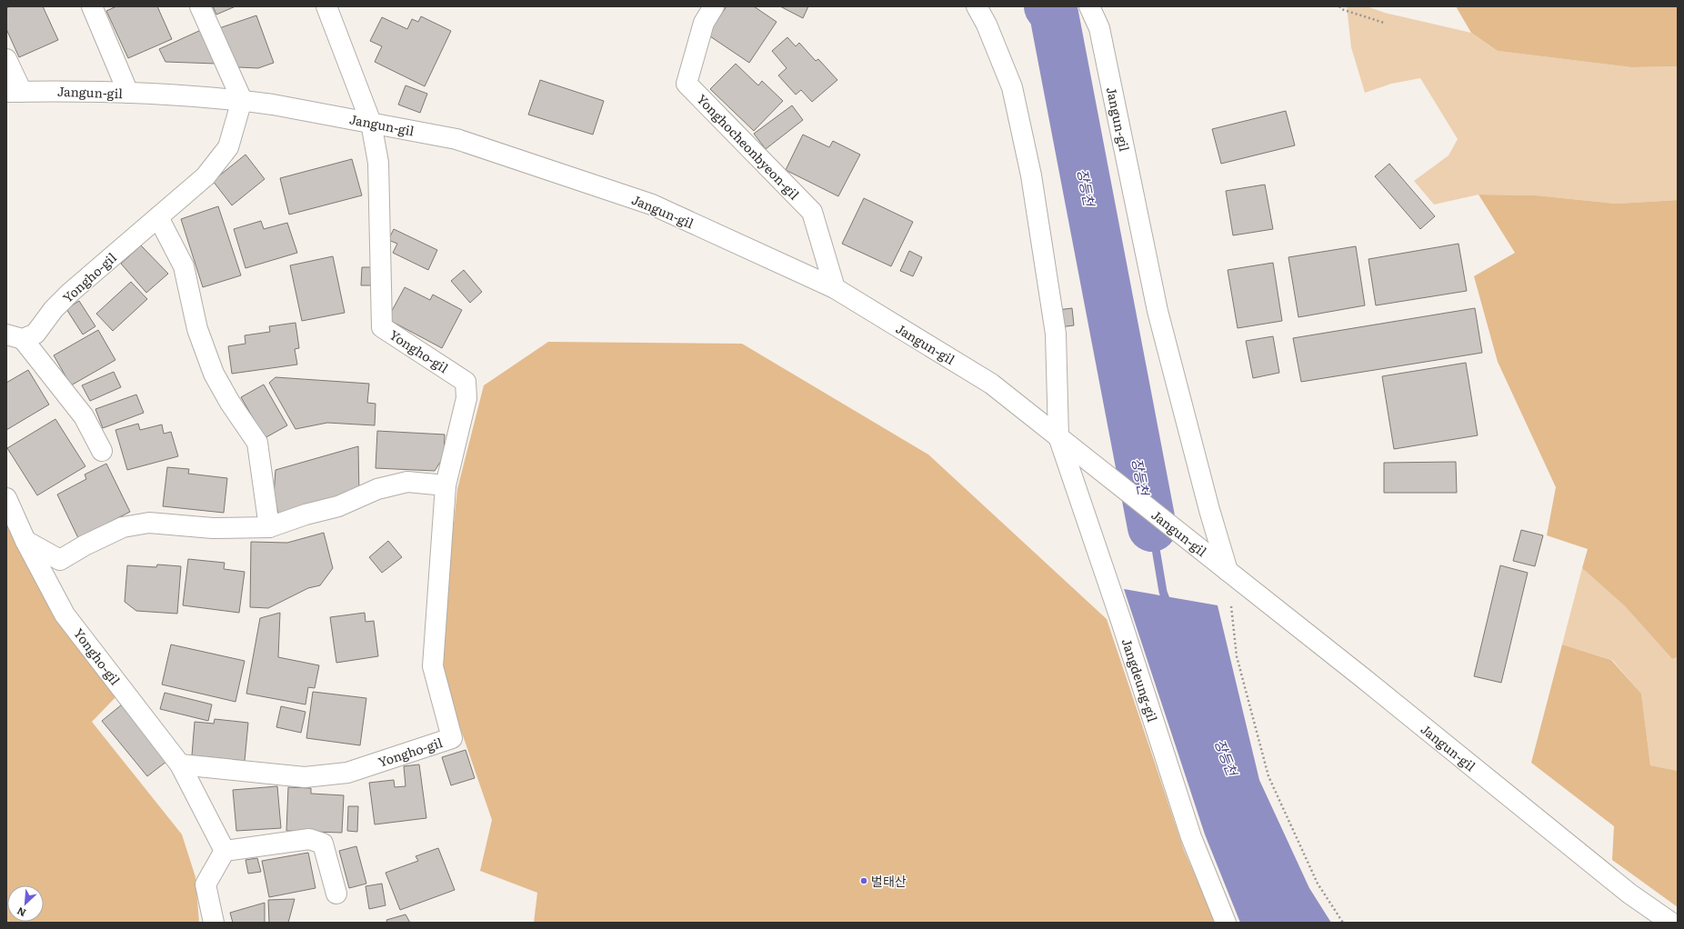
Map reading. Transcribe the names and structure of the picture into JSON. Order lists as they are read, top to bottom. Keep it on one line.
{"streets":{"street":["Jangun-gil","Yonghocheonbyeon-gil","Yongho-gil","Jangdeung-gil"]},"crossings":[["Jangun-gil","Yonghocheonbyeon-gil"],["Jangun-gil","Yongho-gil"],["Jangun-gil","Jangdeung-gil"]],"water":["장등천"],"places":["벌태산"],"north":"bottom left"}
